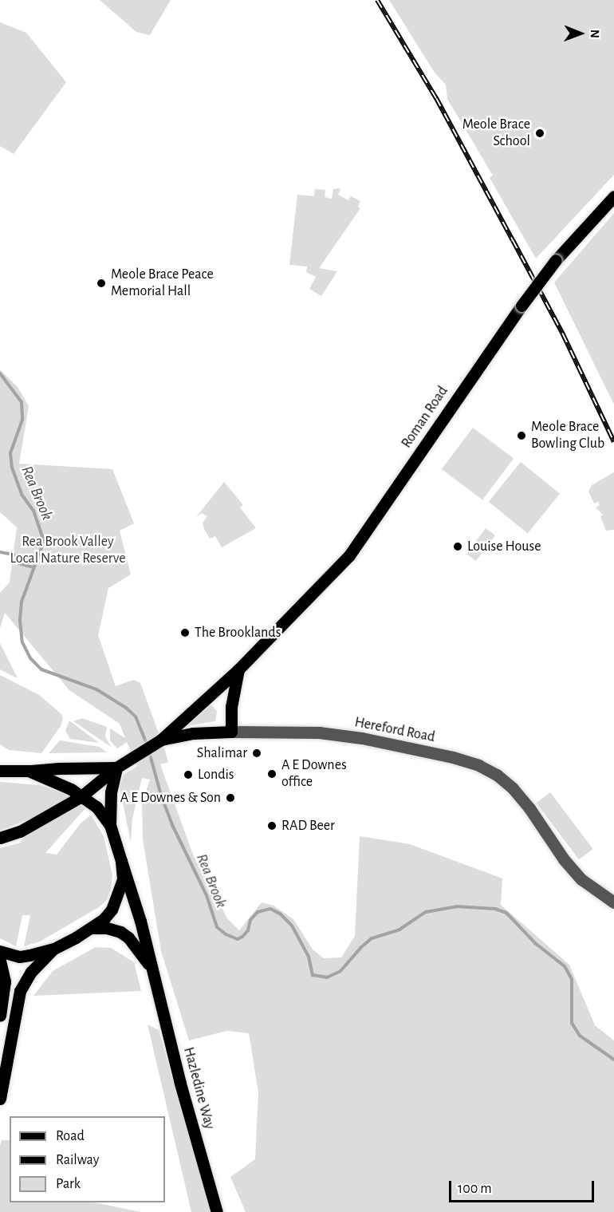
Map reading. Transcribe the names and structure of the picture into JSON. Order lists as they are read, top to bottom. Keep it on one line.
{"streets":{"main road":["Roman Road","Hereford Road","Hazledine Way"]},"crossings":[["Roman Road","Hereford Road"]],"water":["Rea Brook"],"parks":["Rea Brook Valley Local Nature Reserve"],"places":["Meole Brace School","Meole Brace Peace Memorial Hall","Meole Brace Bowling Club","Louise House","The Brooklands","Shalimar","A E Downes office","Londis","A E Downes & Son","RAD Beer"],"legend":["Road","Railway","Park"],"scale_bar":"100 m","north":"right"}
